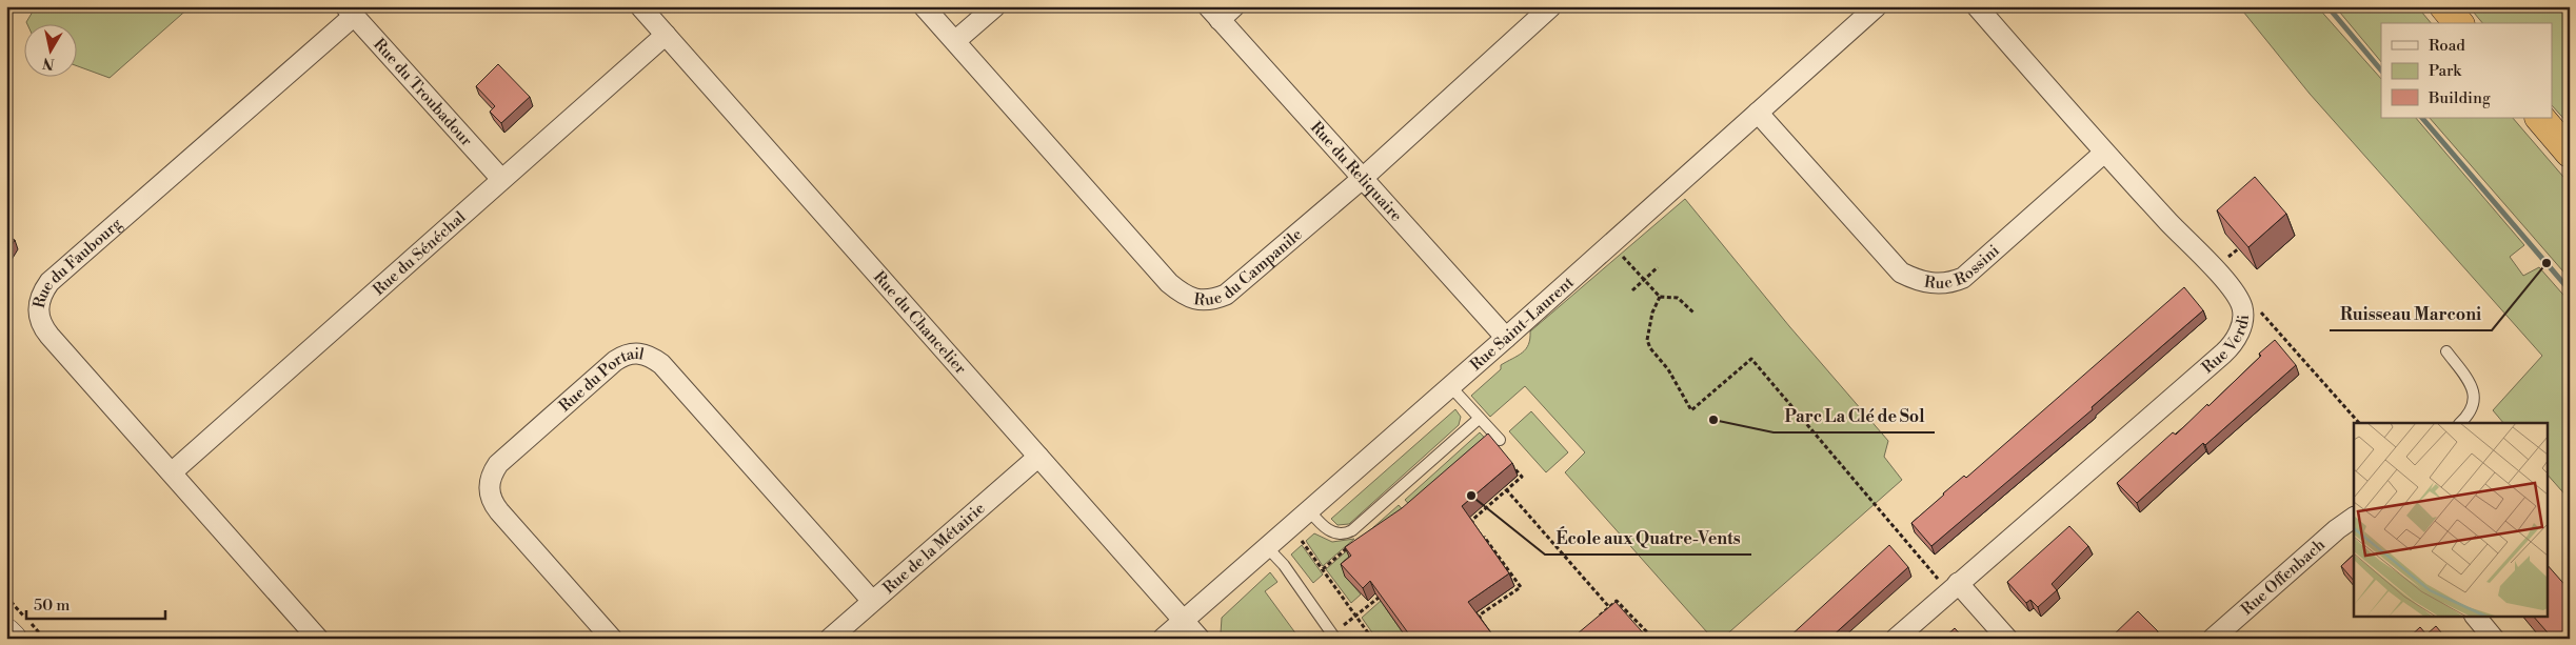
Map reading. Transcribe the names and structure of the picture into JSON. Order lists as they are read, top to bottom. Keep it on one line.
{"streets":{"street":["Rue du Troubadour","Rue du Reliquaire","Rue du Sénéchal","Rue du Campanile","Rue Rossini","Rue du Faubourg","Rue du Chancelier","Rue Saint-Laurent","Rue Verdi","Rue du Portail","Rue de la Métairie","Rue Offenbach"]},"crossings":[["Rue du Troubadour","Rue du Sénéchal"],["Rue du Troubadour","Rue du Faubourg"],["Rue du Reliquaire","Rue du Campanile"],["Rue du Reliquaire","Rue Saint-Laurent"],["Rue du Sénéchal","Rue du Faubourg"],["Rue du Sénéchal","Rue du Chancelier"],["Rue Rossini","Rue Saint-Laurent"],["Rue Rossini","Rue Verdi"],["Rue du Chancelier","Rue Saint-Laurent"],["Rue du Chancelier","Rue de la Métairie"],["Rue du Portail","Rue de la Métairie"]],"places":["Ruisseau Marconi","Parc La Clé de Sol","École aux Quatre-Vents"],"legend":["Road","Park","Building"],"scale_bar":"50 m","north":"bottom"}
